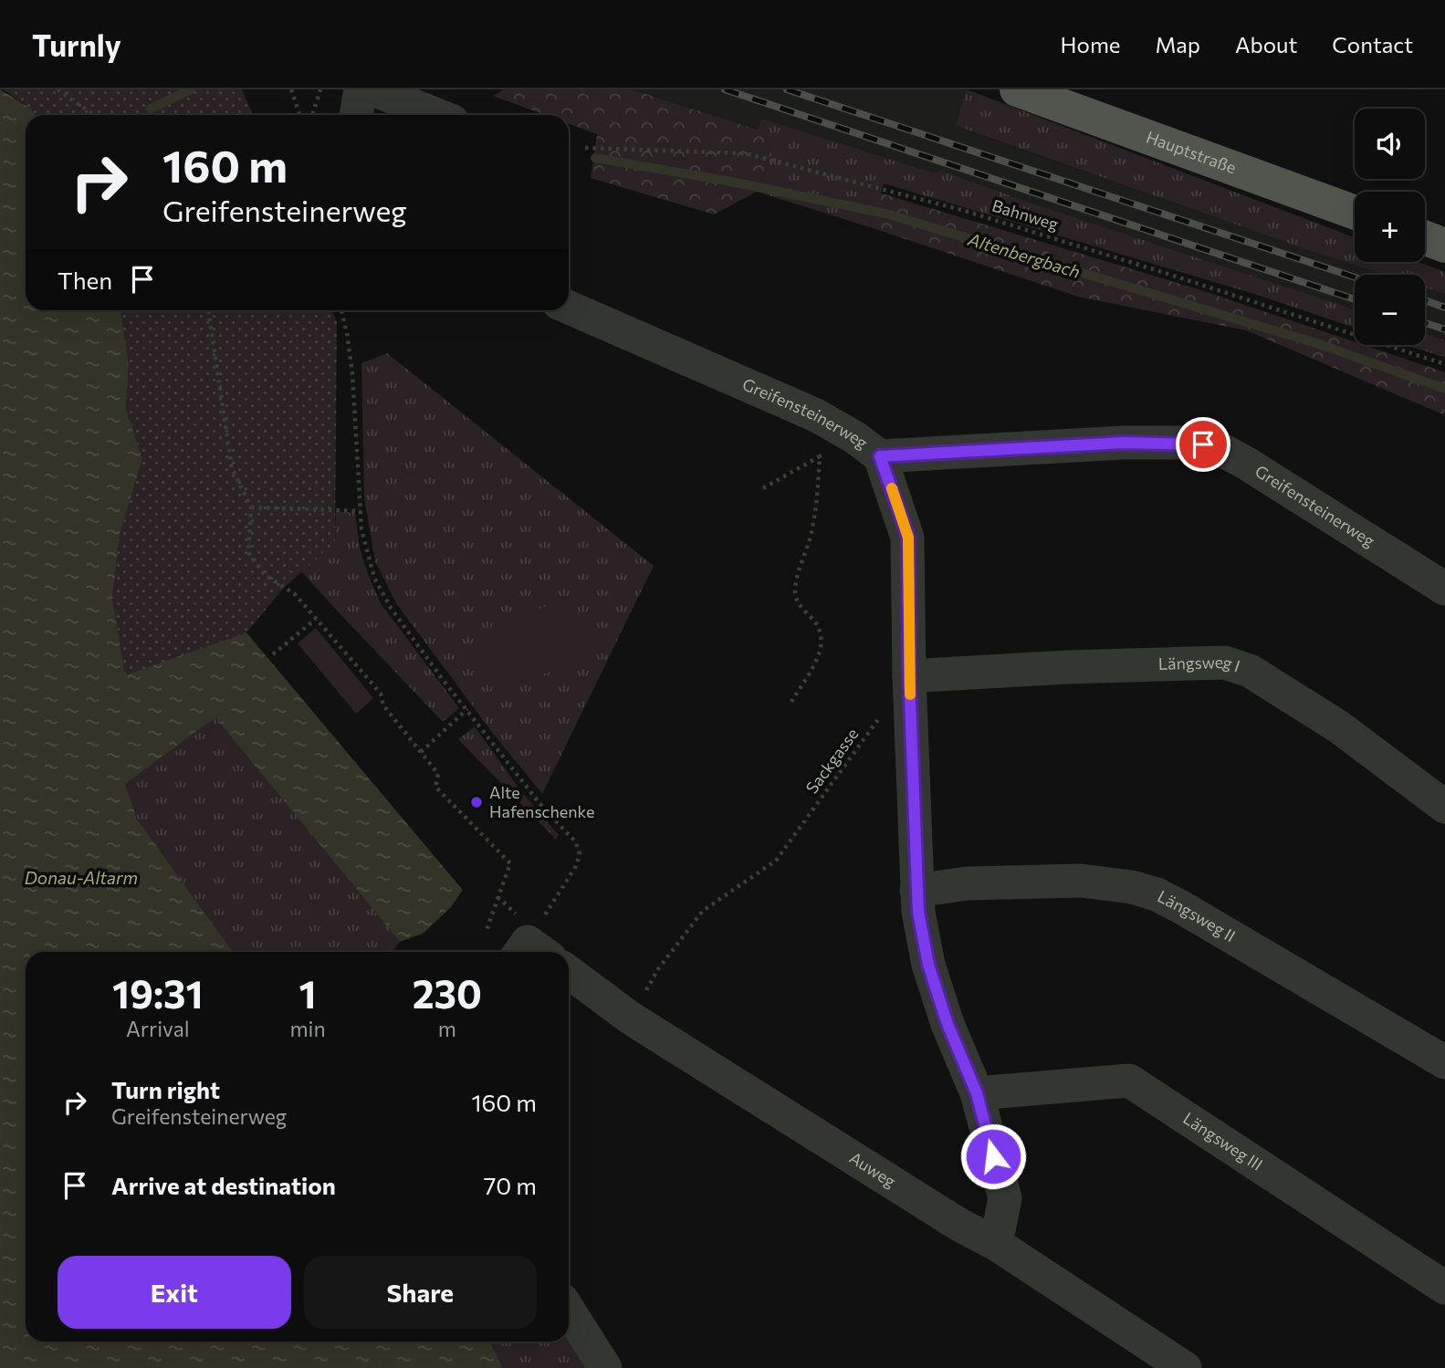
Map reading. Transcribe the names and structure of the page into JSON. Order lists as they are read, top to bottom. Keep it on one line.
{"streets":{"main road":["Hauptstraße"],"street":["Greifensteinerweg","Längsweg I","Längsweg II","Längsweg III","Auweg"],"path":["Bahnweg","Sackgasse"]},"crossings":[["Sackgasse","Auweg"]],"water":["Altenbergbach","Donau-Altarm"],"places":["Alte Hafenschenke"],"page":{"header":"Turnly","nav":["Home","Map","About","Contact"],"map_buttons":["+","−"],"turn":["160 m","Greifensteinerweg"],"then":"Then","eta":["19:31","Arrival","1","min","230","m"],"list":[{"name":"Turn right","note":"Greifensteinerweg","value":"160 m"},{"name":"Arrive at destination","value":"70 m"}],"buttons":["Exit","Share"]}}
